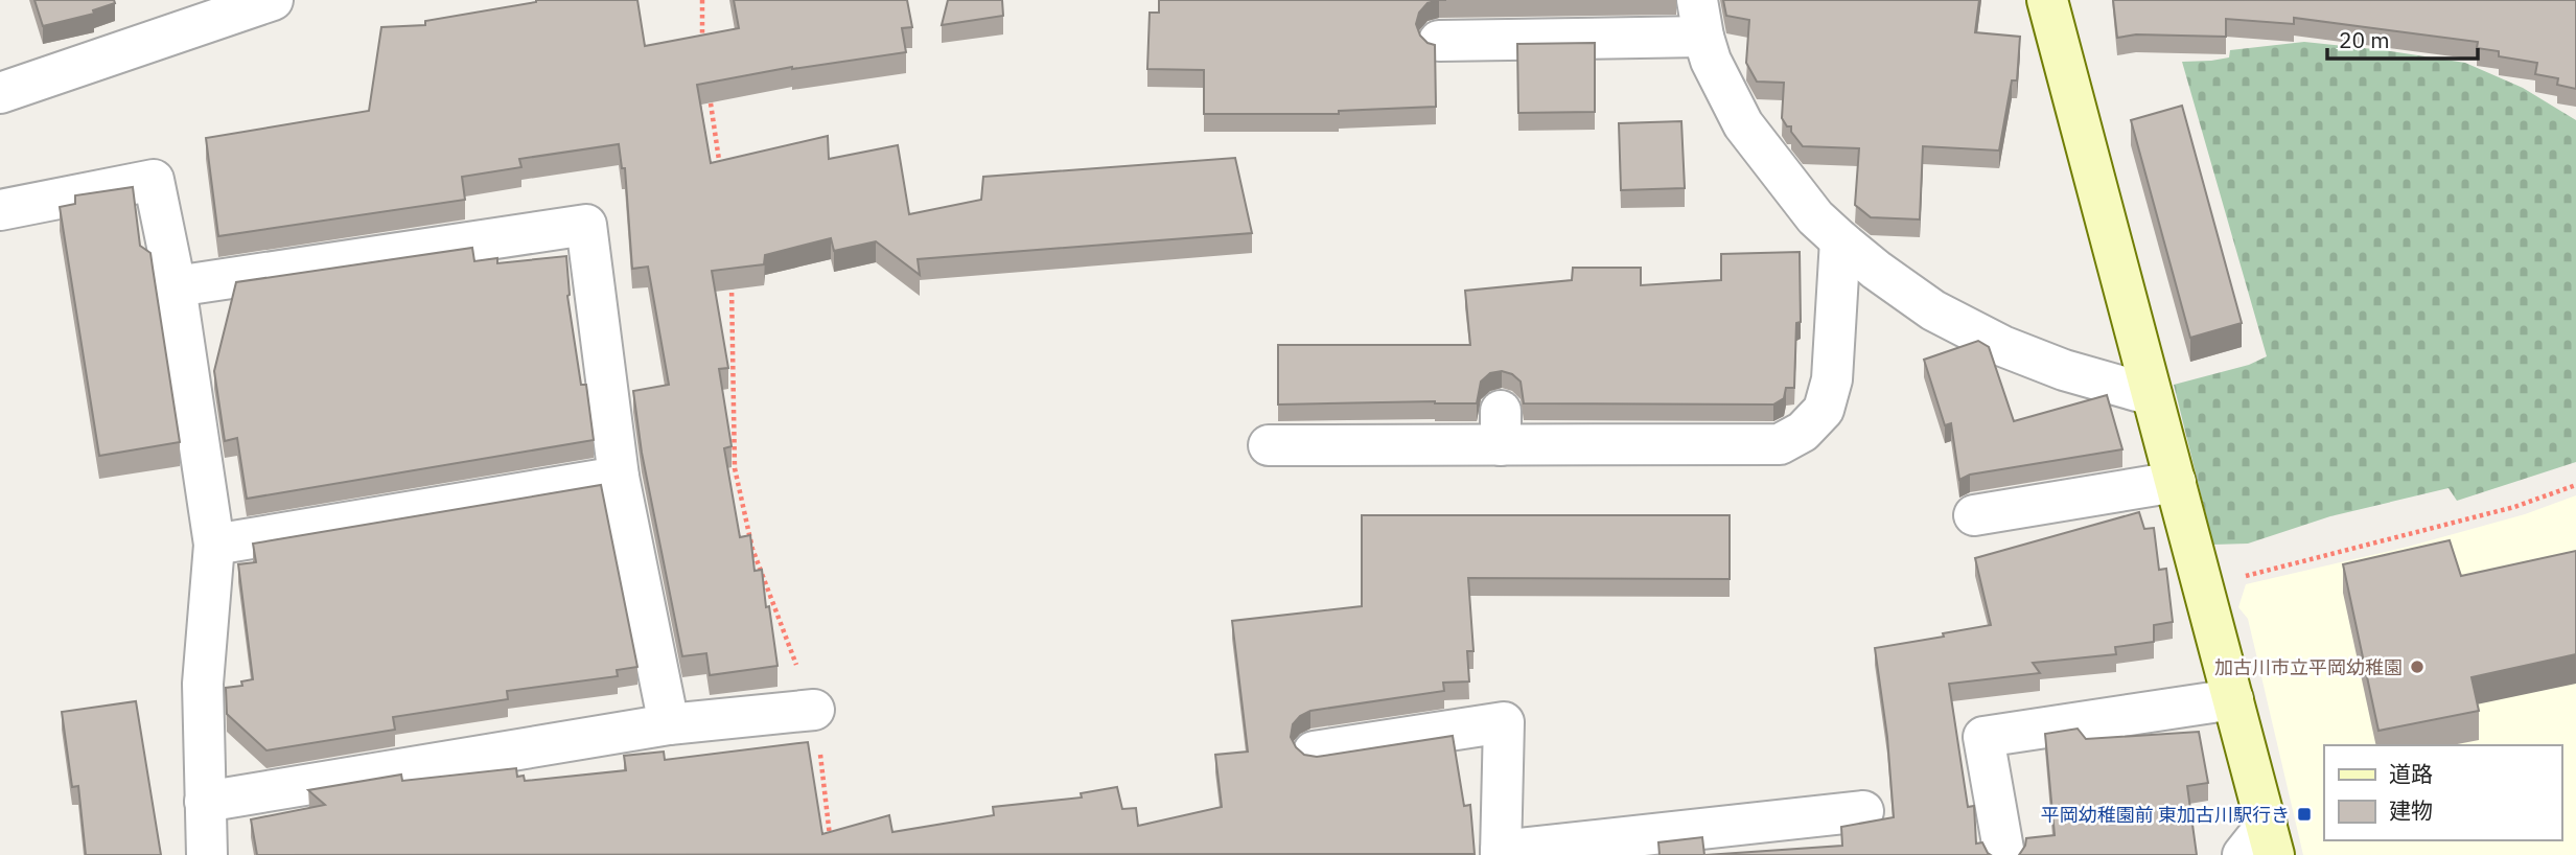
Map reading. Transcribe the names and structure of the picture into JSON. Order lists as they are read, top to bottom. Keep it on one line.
{"places":{"other":["加古川市立平岡幼稚園"],"transit":["平岡幼稚園前 東加古川駅行き"]},"legend":["道路","建物"],"scale_bar":"20 m"}
